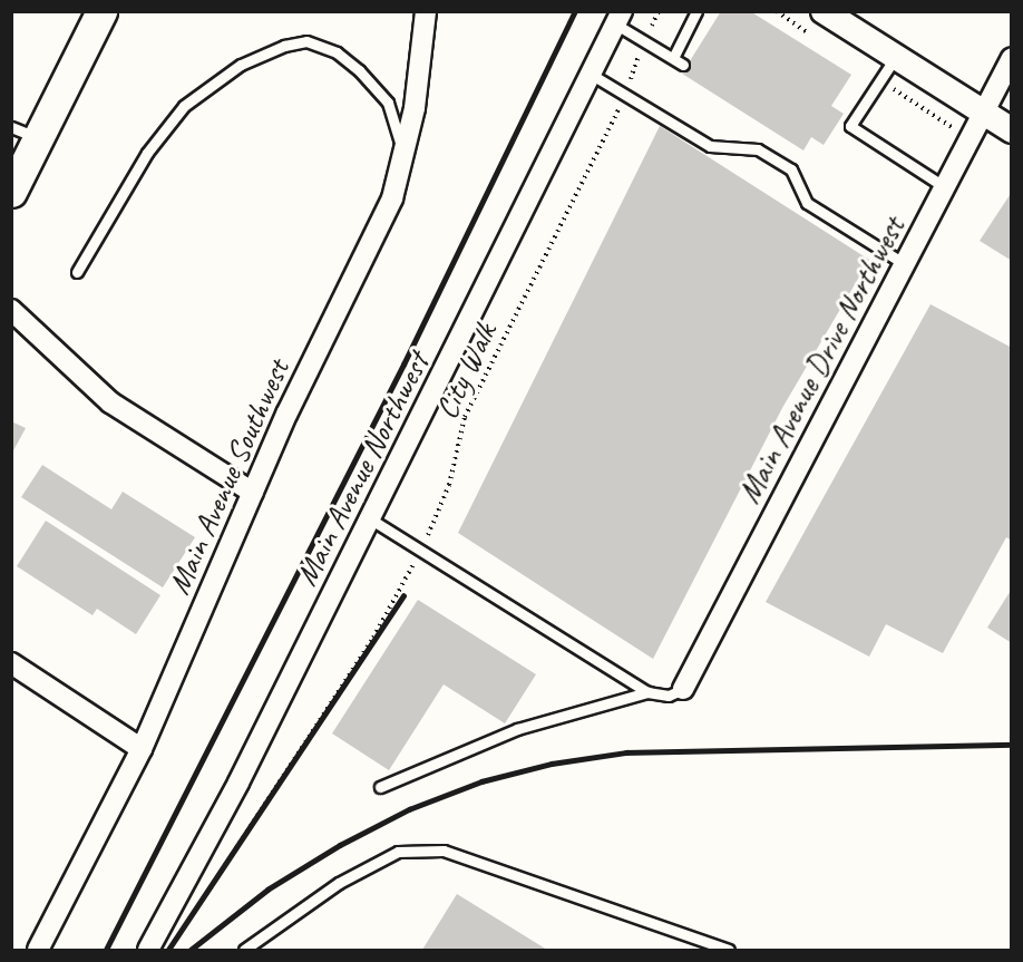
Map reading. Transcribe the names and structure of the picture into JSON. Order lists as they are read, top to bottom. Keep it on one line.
{"streets":{"street":["Main Avenue Drive Northwest","Main Avenue Northwest","Main Avenue Southwest"],"path":["City Walk"]}}
